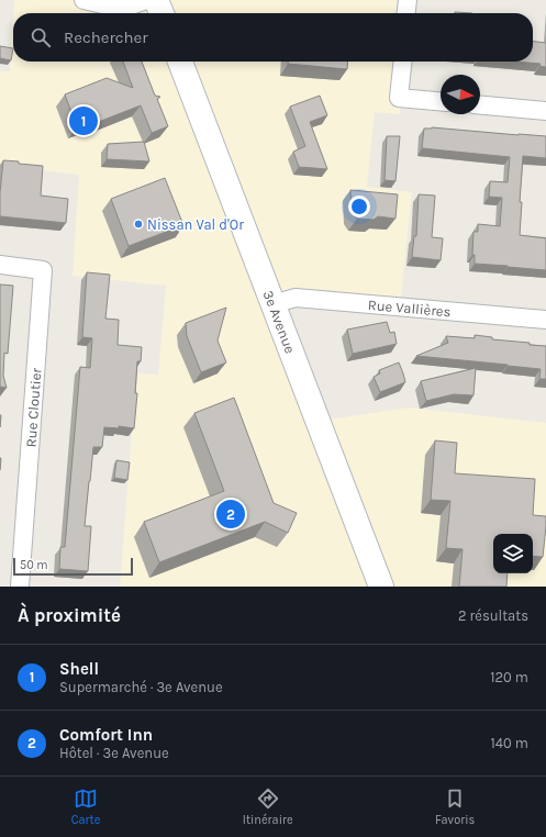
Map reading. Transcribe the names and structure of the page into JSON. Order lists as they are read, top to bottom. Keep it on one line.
{"streets":{"main road":["3e Avenue"],"street":["Rue Vallières","Rue Cloutier"]},"crossings":[["Rue Vallières","3e Avenue"]],"places":["Nissan Val d'Or"],"scale_bar":"50 m","north":"right","page":{"search":"Rechercher","pins":["1","2"],"scale":"50 m","heading":["À proximité","2 résultats"],"list":[{"mark":"1","name":"Shell","note":"Supermarché · 3e Avenue","value":"120 m"},{"mark":"2","name":"Comfort Inn","note":"Hôtel · 3e Avenue","value":"140 m"}],"nav":["Carte","Itinéraire","Favoris"]}}
